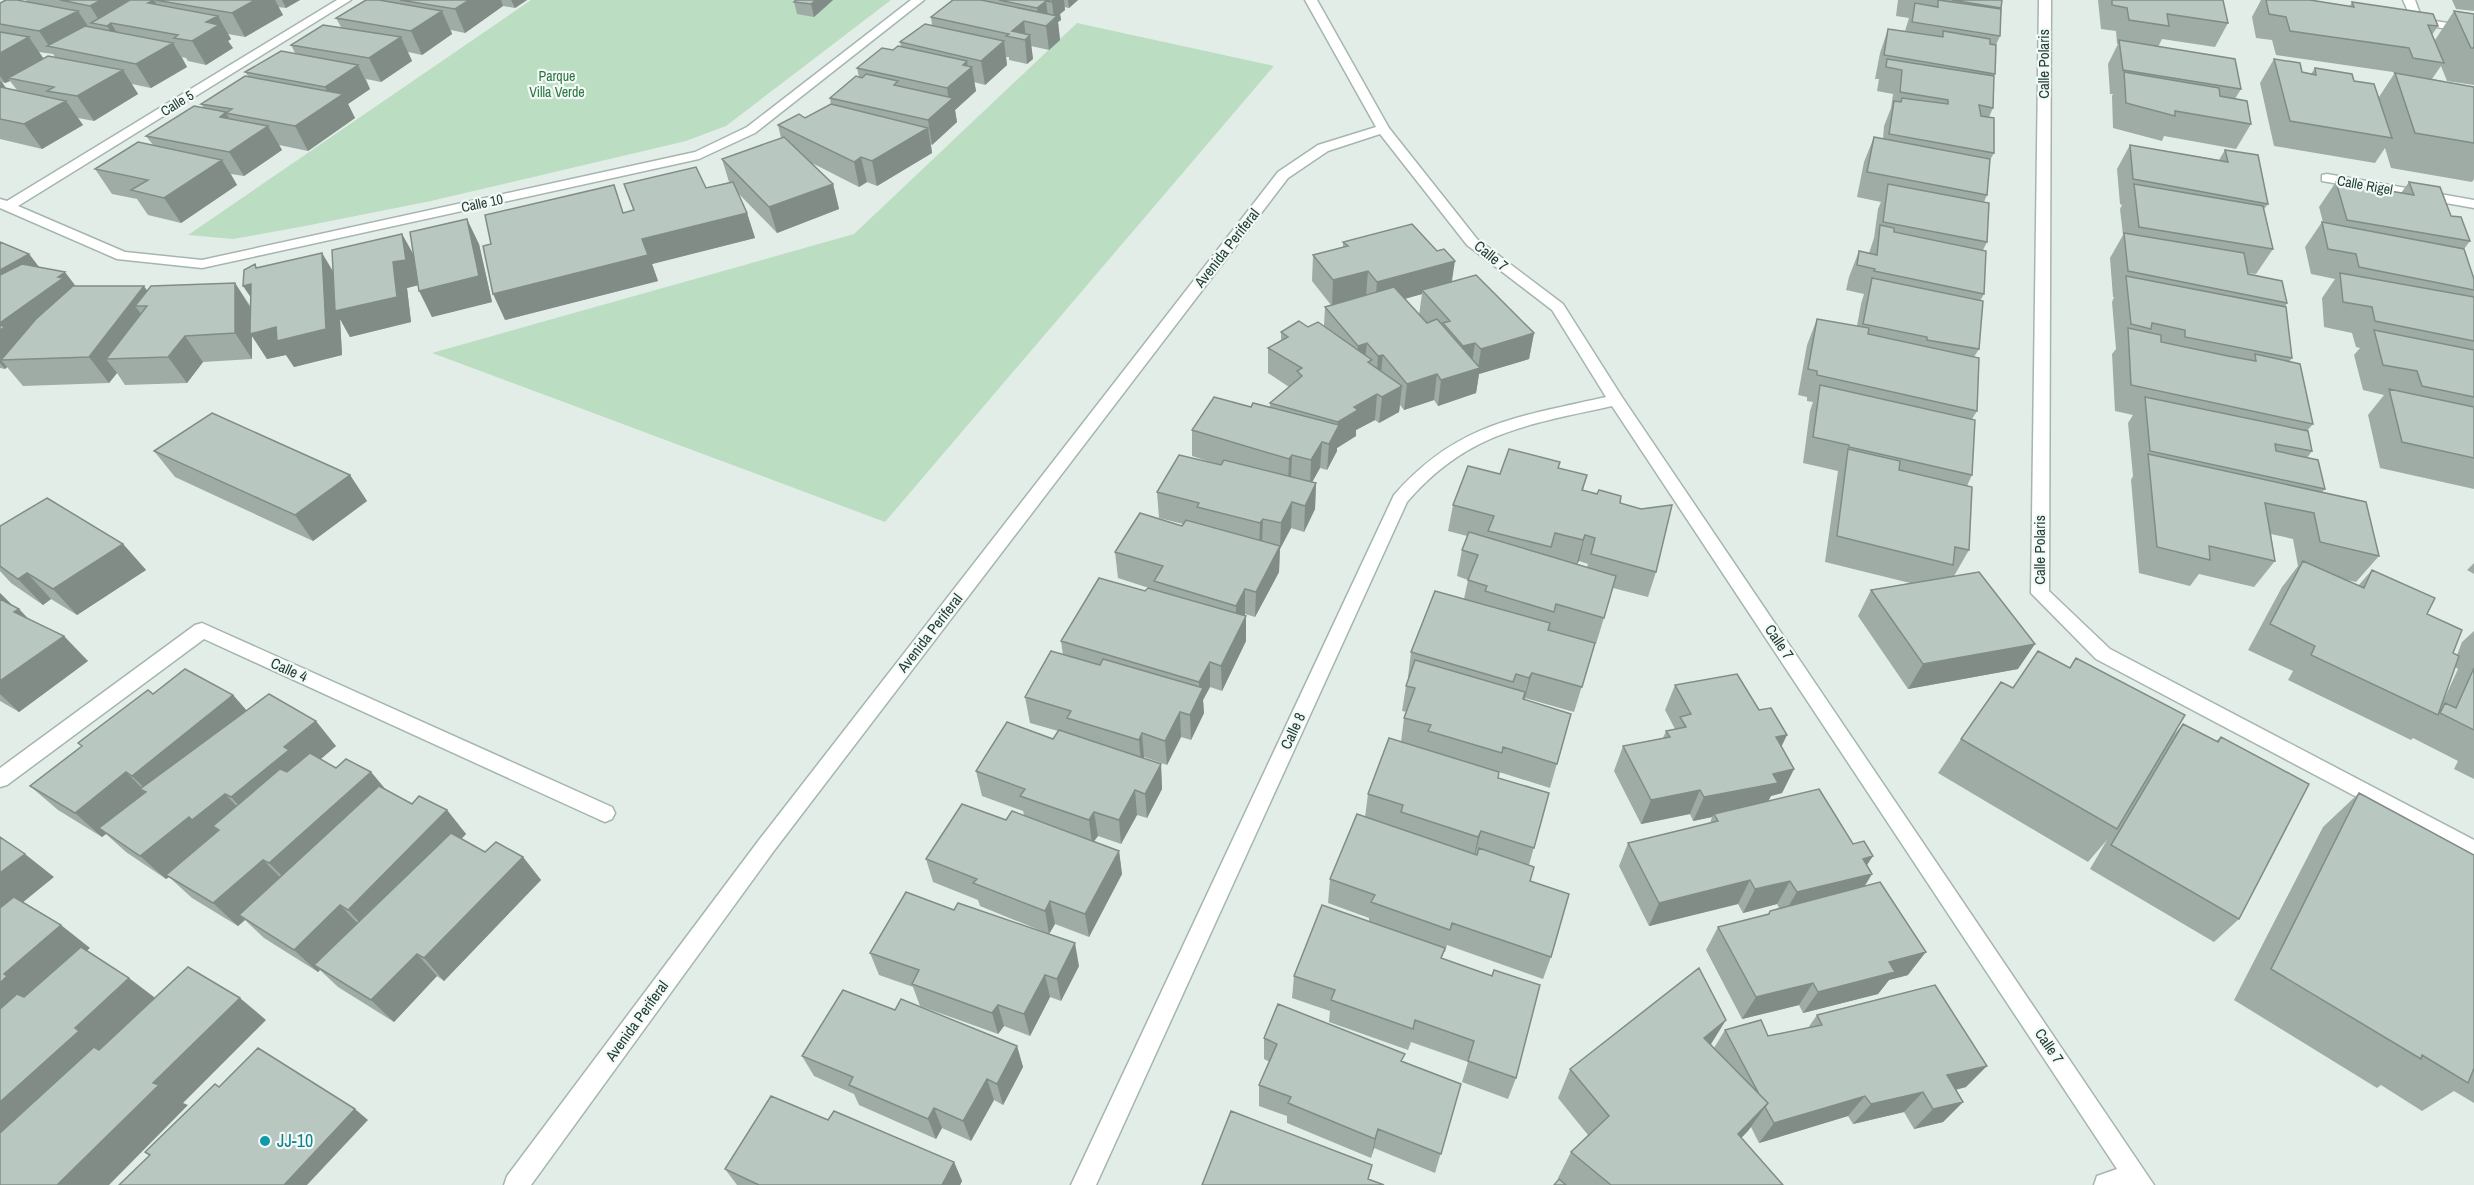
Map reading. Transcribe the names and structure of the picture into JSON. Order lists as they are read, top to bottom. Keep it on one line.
{"streets":{"street":["Calle Polaris","Calle 5","Calle Rigel","Calle 10","Avenida Periferal","Calle 7","Calle 4","Calle 8"]},"crossings":[["Calle 5","Calle 10"],["Avenida Periferal","Calle 7"],["Calle 7","Calle 8"]],"parks":["Parque Villa Verde"],"places":["JJ-10"]}
